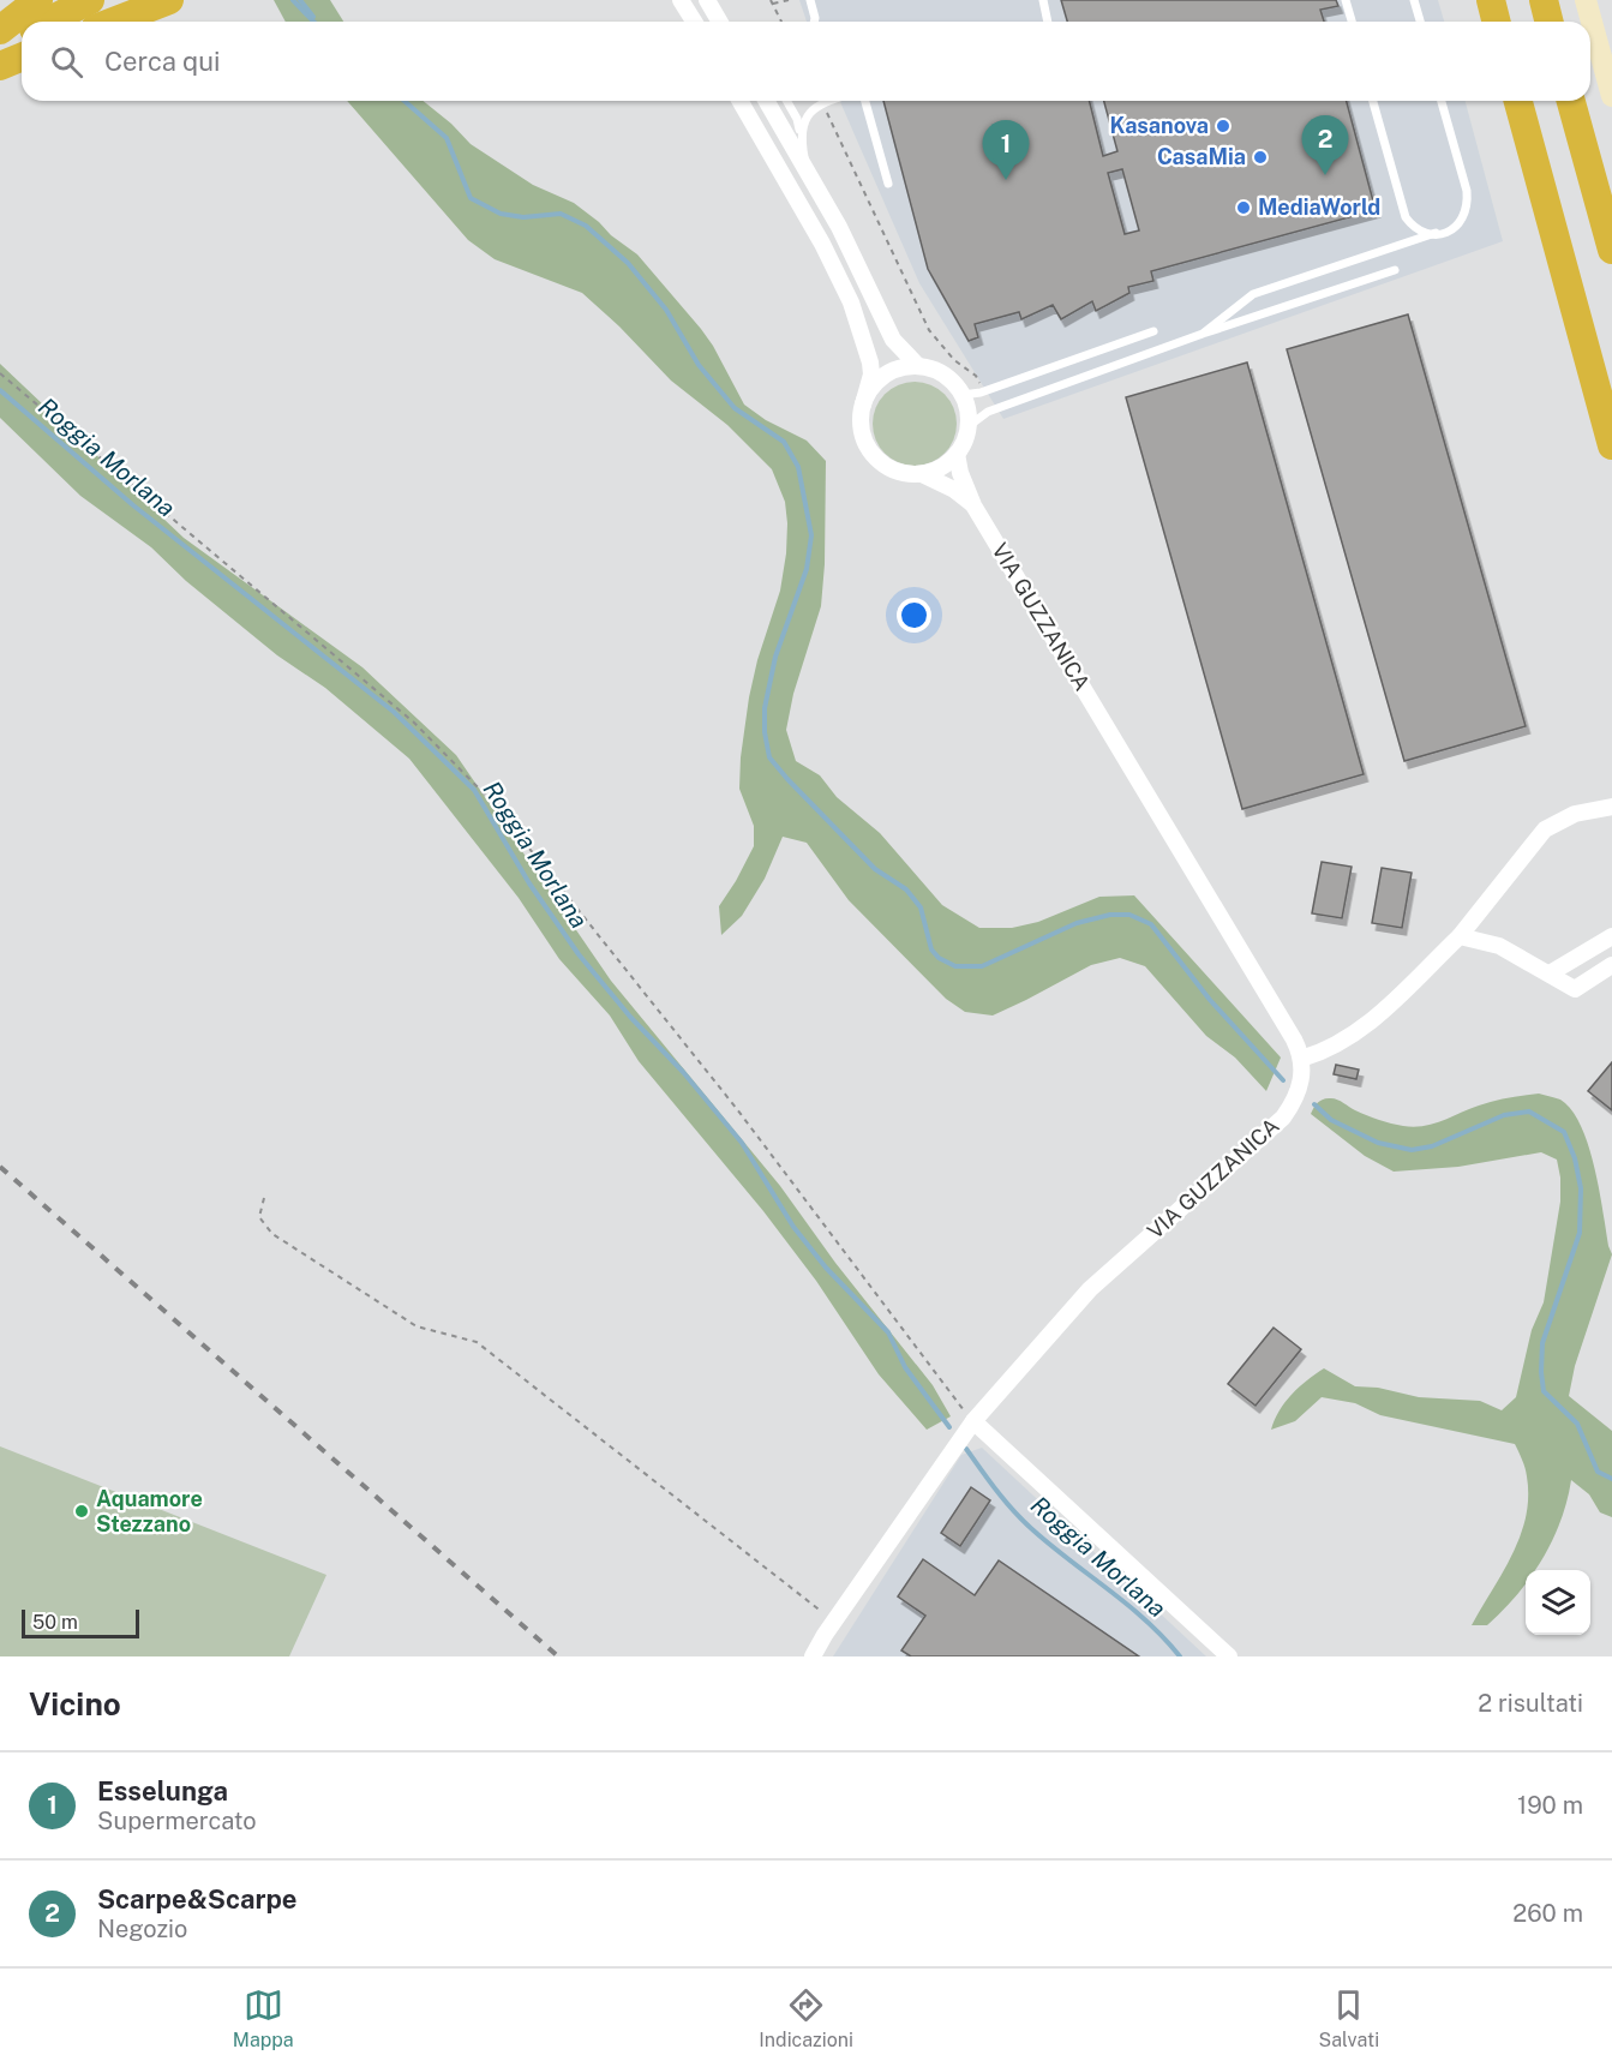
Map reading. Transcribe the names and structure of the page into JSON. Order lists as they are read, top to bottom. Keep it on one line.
{"streets":{"street":["VIA GUZZANICA"]},"water":["Roggia Morlana"],"places":["Kasanova","CasaMia","MediaWorld","Aquamore Stezzano"],"scale_bar":"50 m","page":{"search":"Cerca qui","pins":["2","1"],"scale":"50 m","heading":["Vicino","2 risultati"],"list":[{"mark":"1","name":"Esselunga","note":"Supermercato","value":"190 m"},{"mark":"2","name":"Scarpe&Scarpe","note":"Negozio","value":"260 m"}],"nav":["Mappa","Indicazioni","Salvati"]}}
